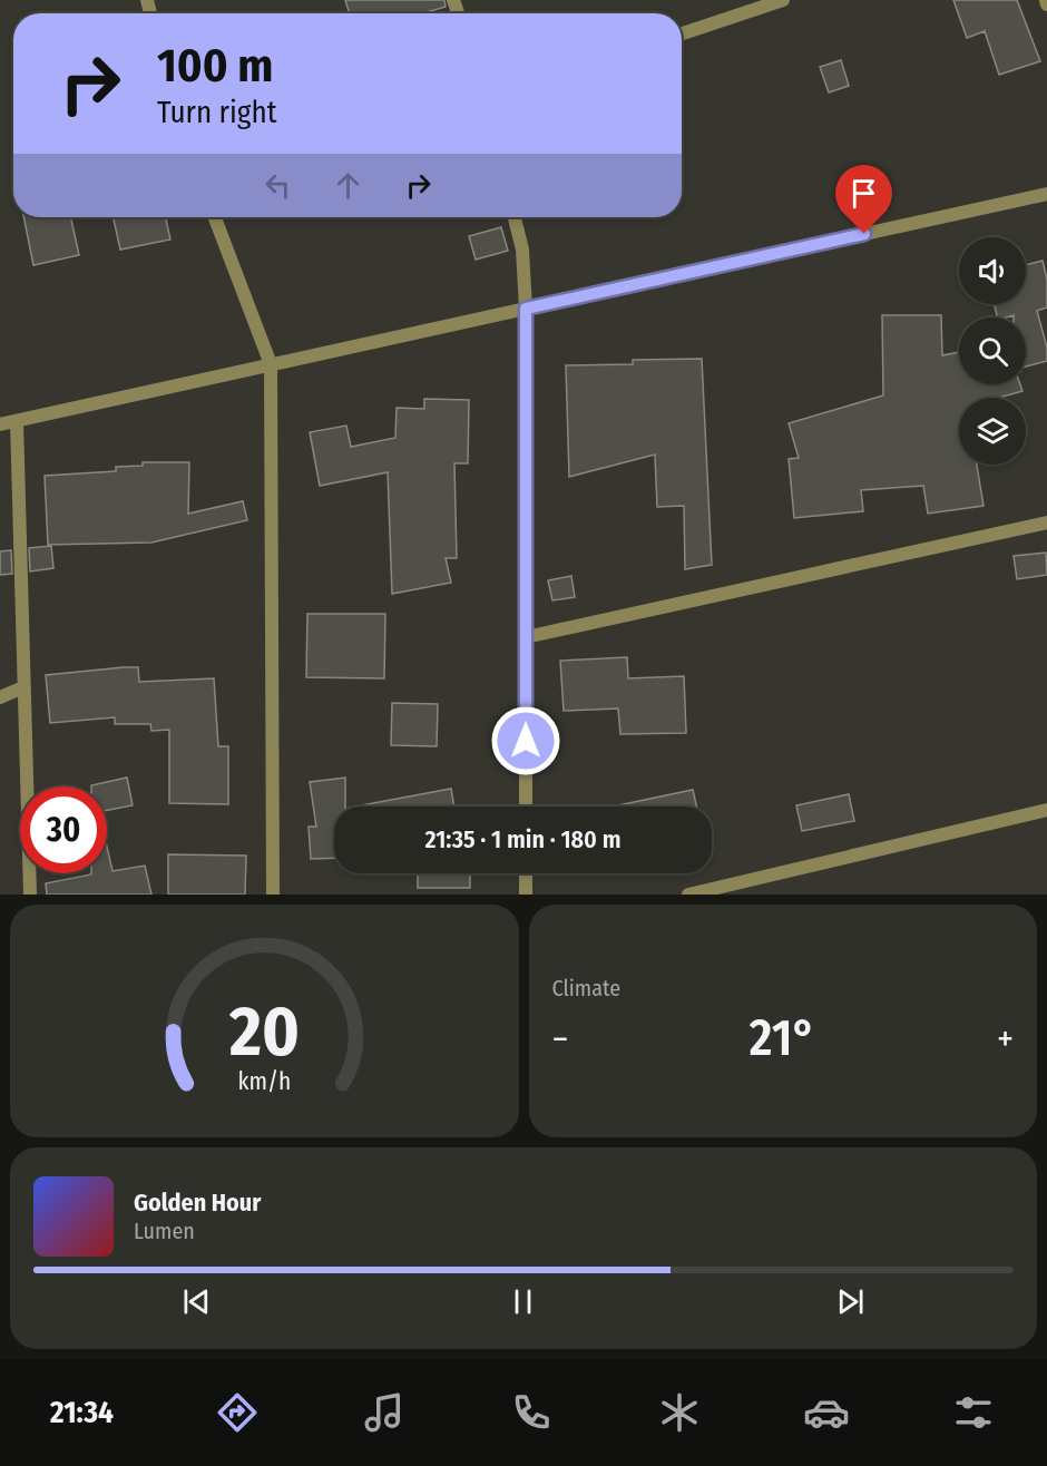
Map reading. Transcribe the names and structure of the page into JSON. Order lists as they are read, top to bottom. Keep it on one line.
{"page":{"turn":["100 m","Turn right"],"limit":"30","trip":"21:35 · 1 min · 180 m","tile":"Climate","heat":["−","21°","+"],"song":["Golden Hour","Lumen"],"tabs":"21:34","gauge":["20","km/h"]}}
